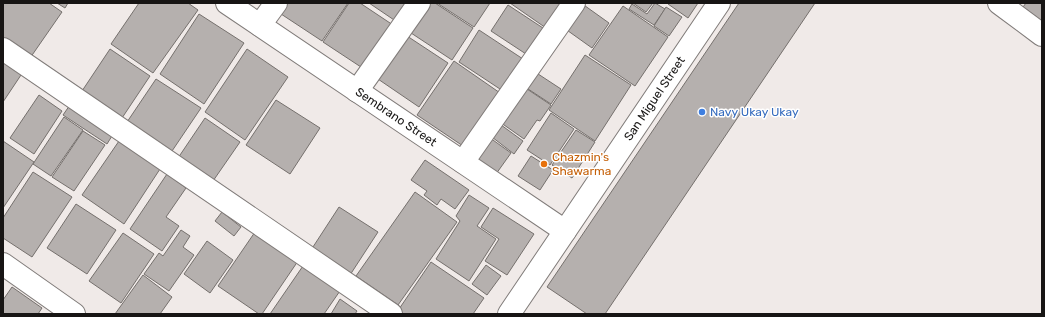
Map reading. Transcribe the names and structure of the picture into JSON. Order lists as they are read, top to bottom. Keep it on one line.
{"streets":{"street":["San Miguel Street","Sembrano Street"]},"crossings":[["San Miguel Street","Sembrano Street"]],"places":["Navy Ukay Ukay","Chazmin's Shawarma"]}
